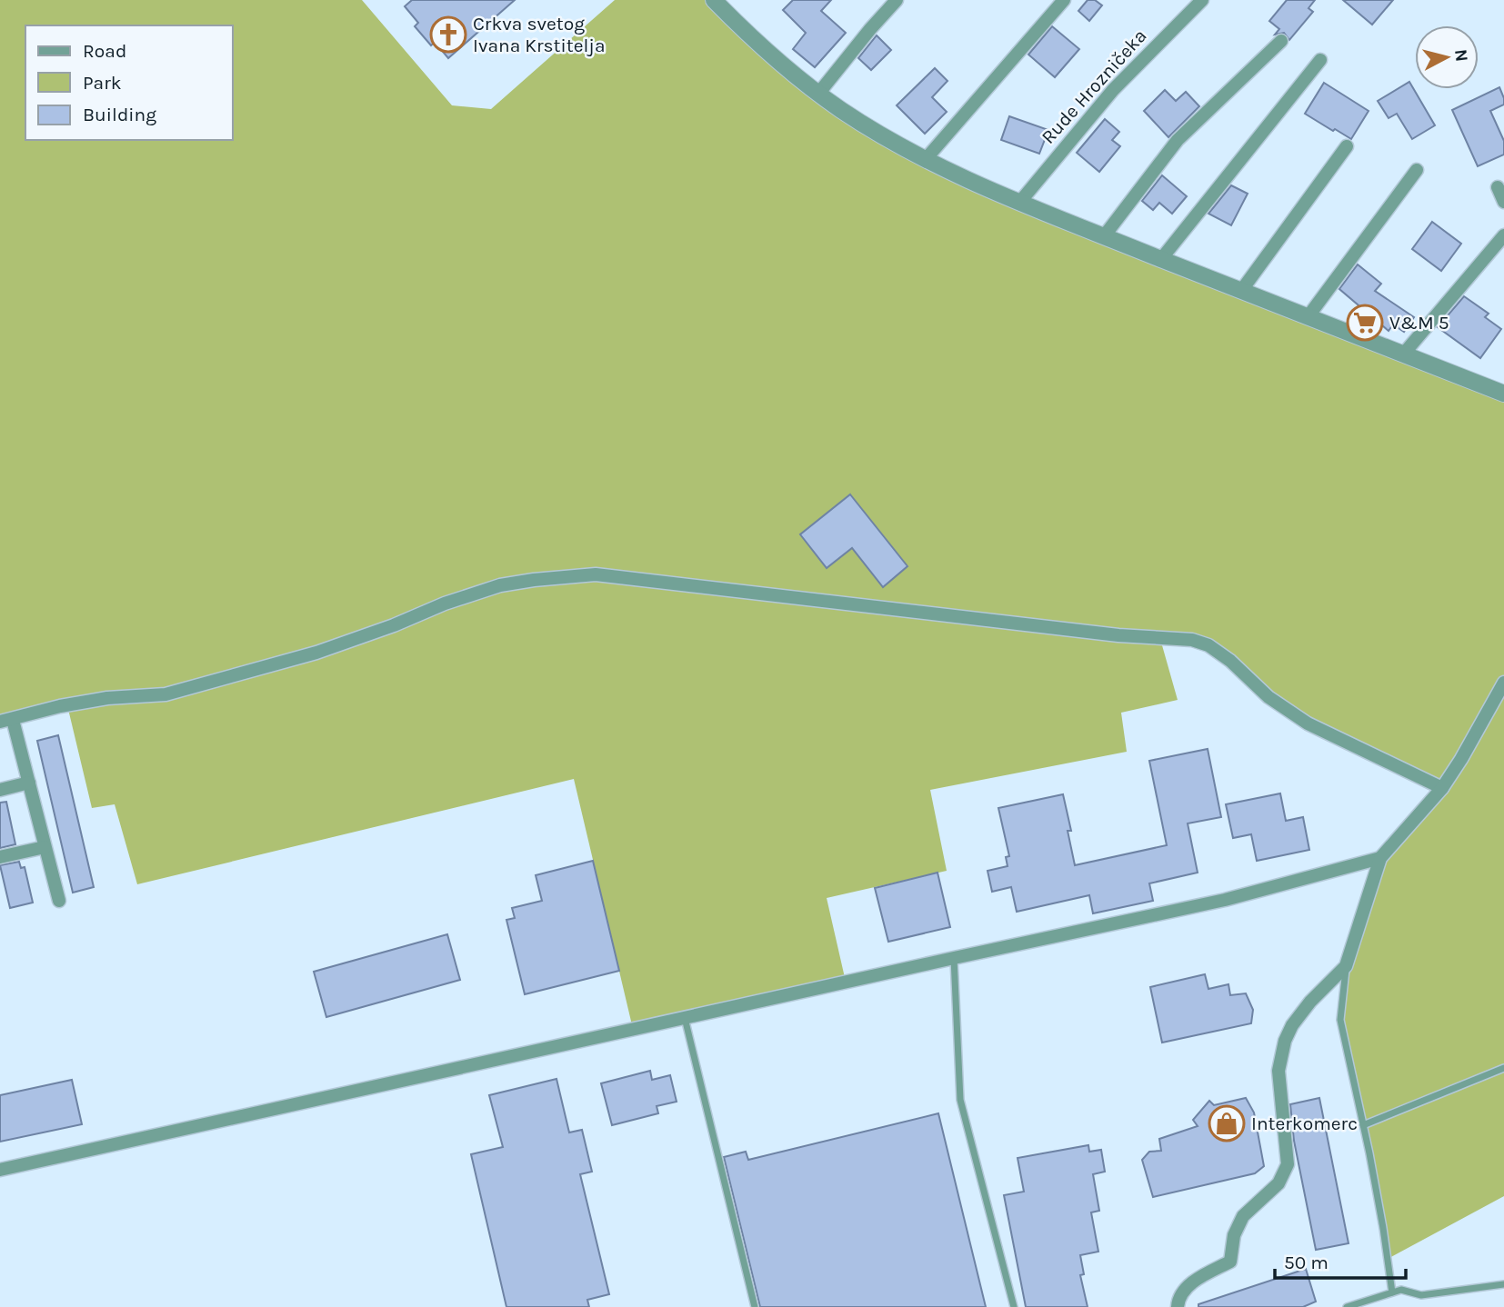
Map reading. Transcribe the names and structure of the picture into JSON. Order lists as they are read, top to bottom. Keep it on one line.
{"streets":{"street":["Rude Hrozničeka"]},"places":{"church":["Crkva svetog Ivana Krstitelja"],"supermarket":["V&M 5"],"shop":["Interkomerc"]},"legend":["Road","Park","Building"],"scale_bar":"50 m","north":"right"}
